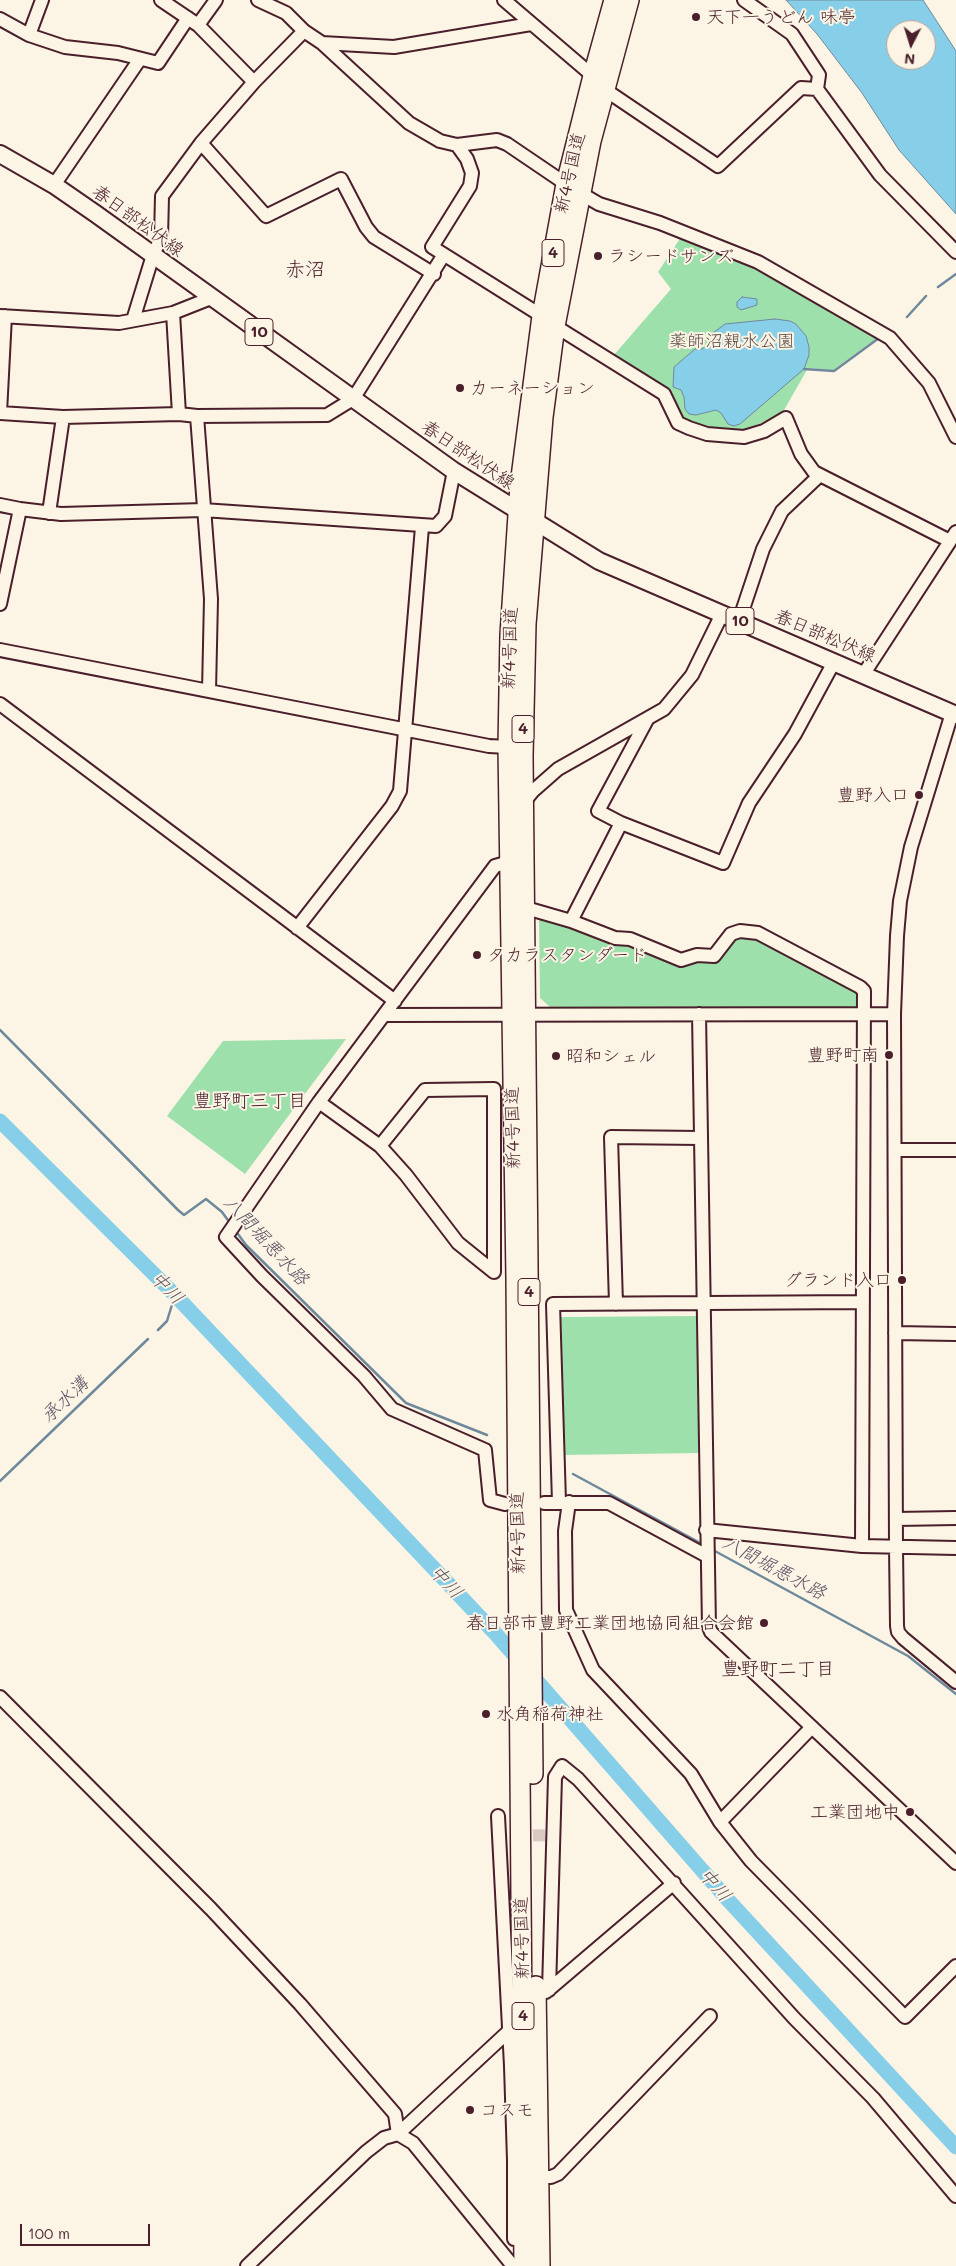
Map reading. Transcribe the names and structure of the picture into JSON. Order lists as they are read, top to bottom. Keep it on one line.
{"streets":{"highway":["新4号国道","4"],"main road":["春日部松伏線","10"]},"crossings":[["新4号国道","春日部松伏線"]],"districts":["赤沼","豊野町三丁目","豊野町二丁目"],"water":["八間堀悪水路","中川","承水溝"],"parks":["薬師沼親水公園"],"places":["天下一うどん 味亭","ラシードサンズ","カーネーション","豊野入口","タカラスタンダード","豊野町南","昭和シェル","グランド入口","春日部市豊野工業団地協同組合会館","水角稲荷神社","工業団地中","コスモ"],"scale_bar":"100 m","north":"bottom"}
